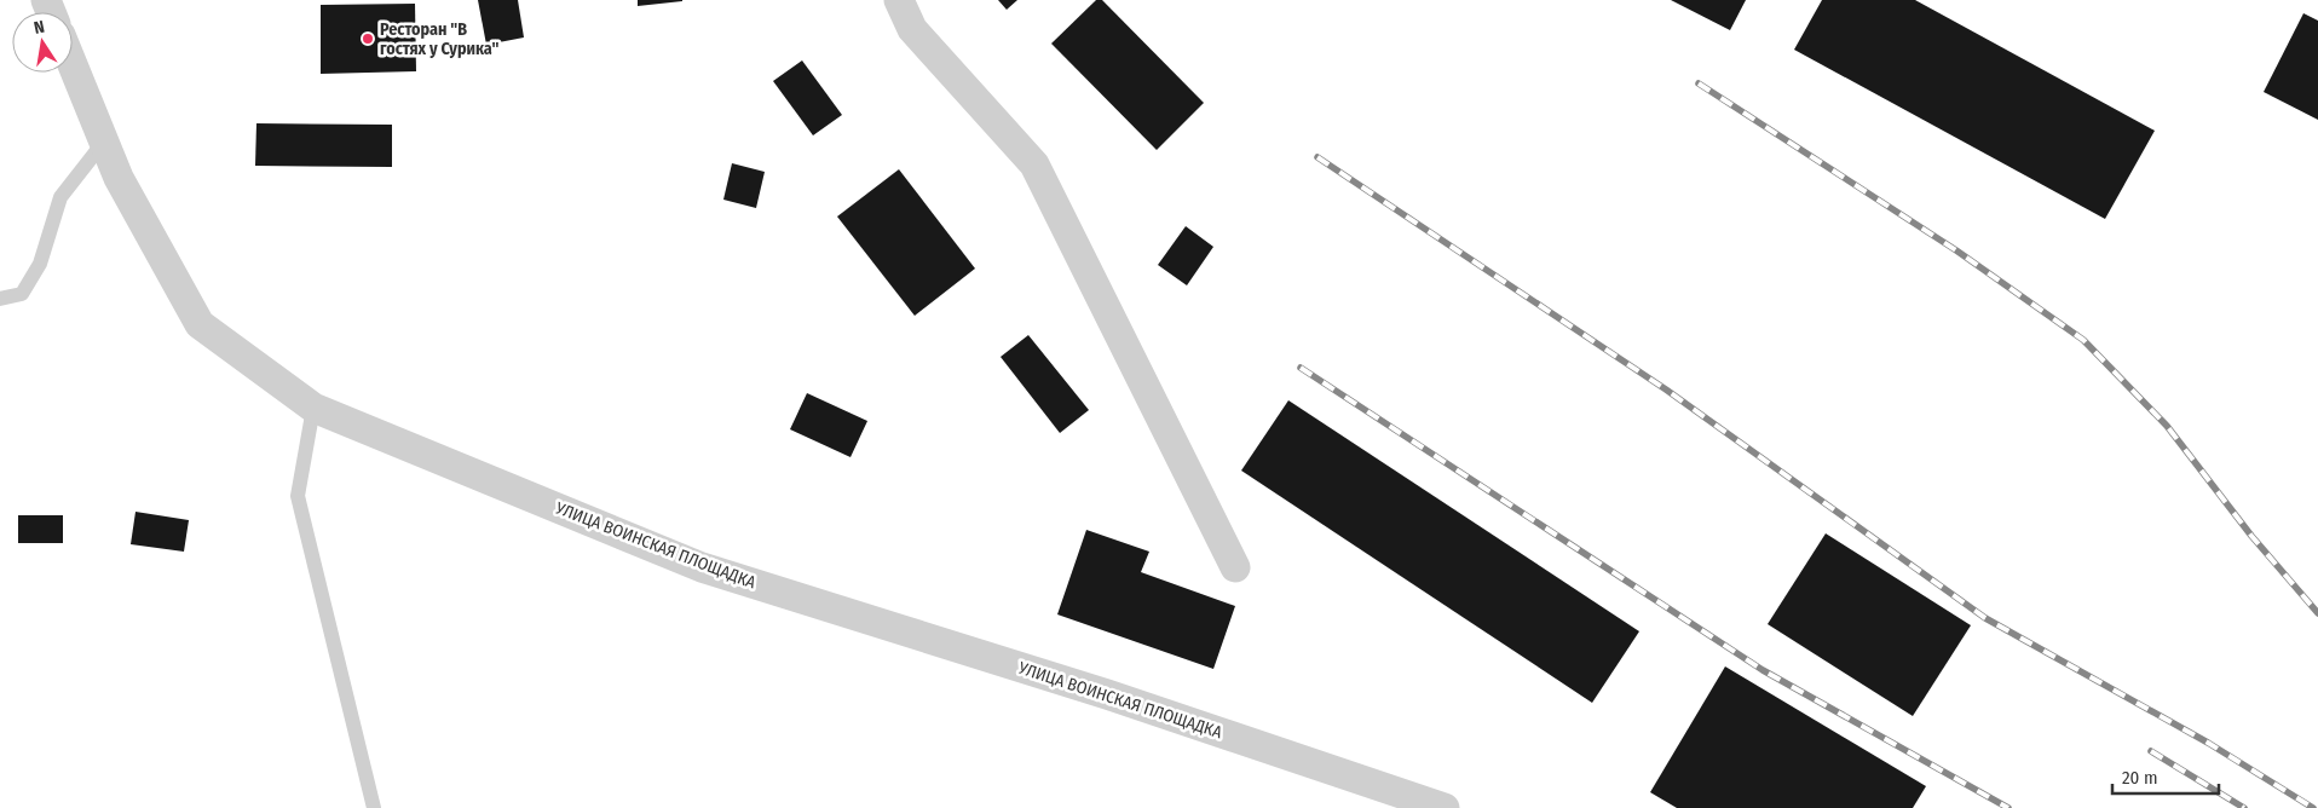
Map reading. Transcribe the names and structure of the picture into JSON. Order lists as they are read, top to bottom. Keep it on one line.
{"streets":{"street":["УЛИЦА ВОИНСКАЯ ПЛОЩАДКА"]},"places":["Ресторан \"В гостях у Сурика\""],"scale_bar":"20 m","north":"top"}
